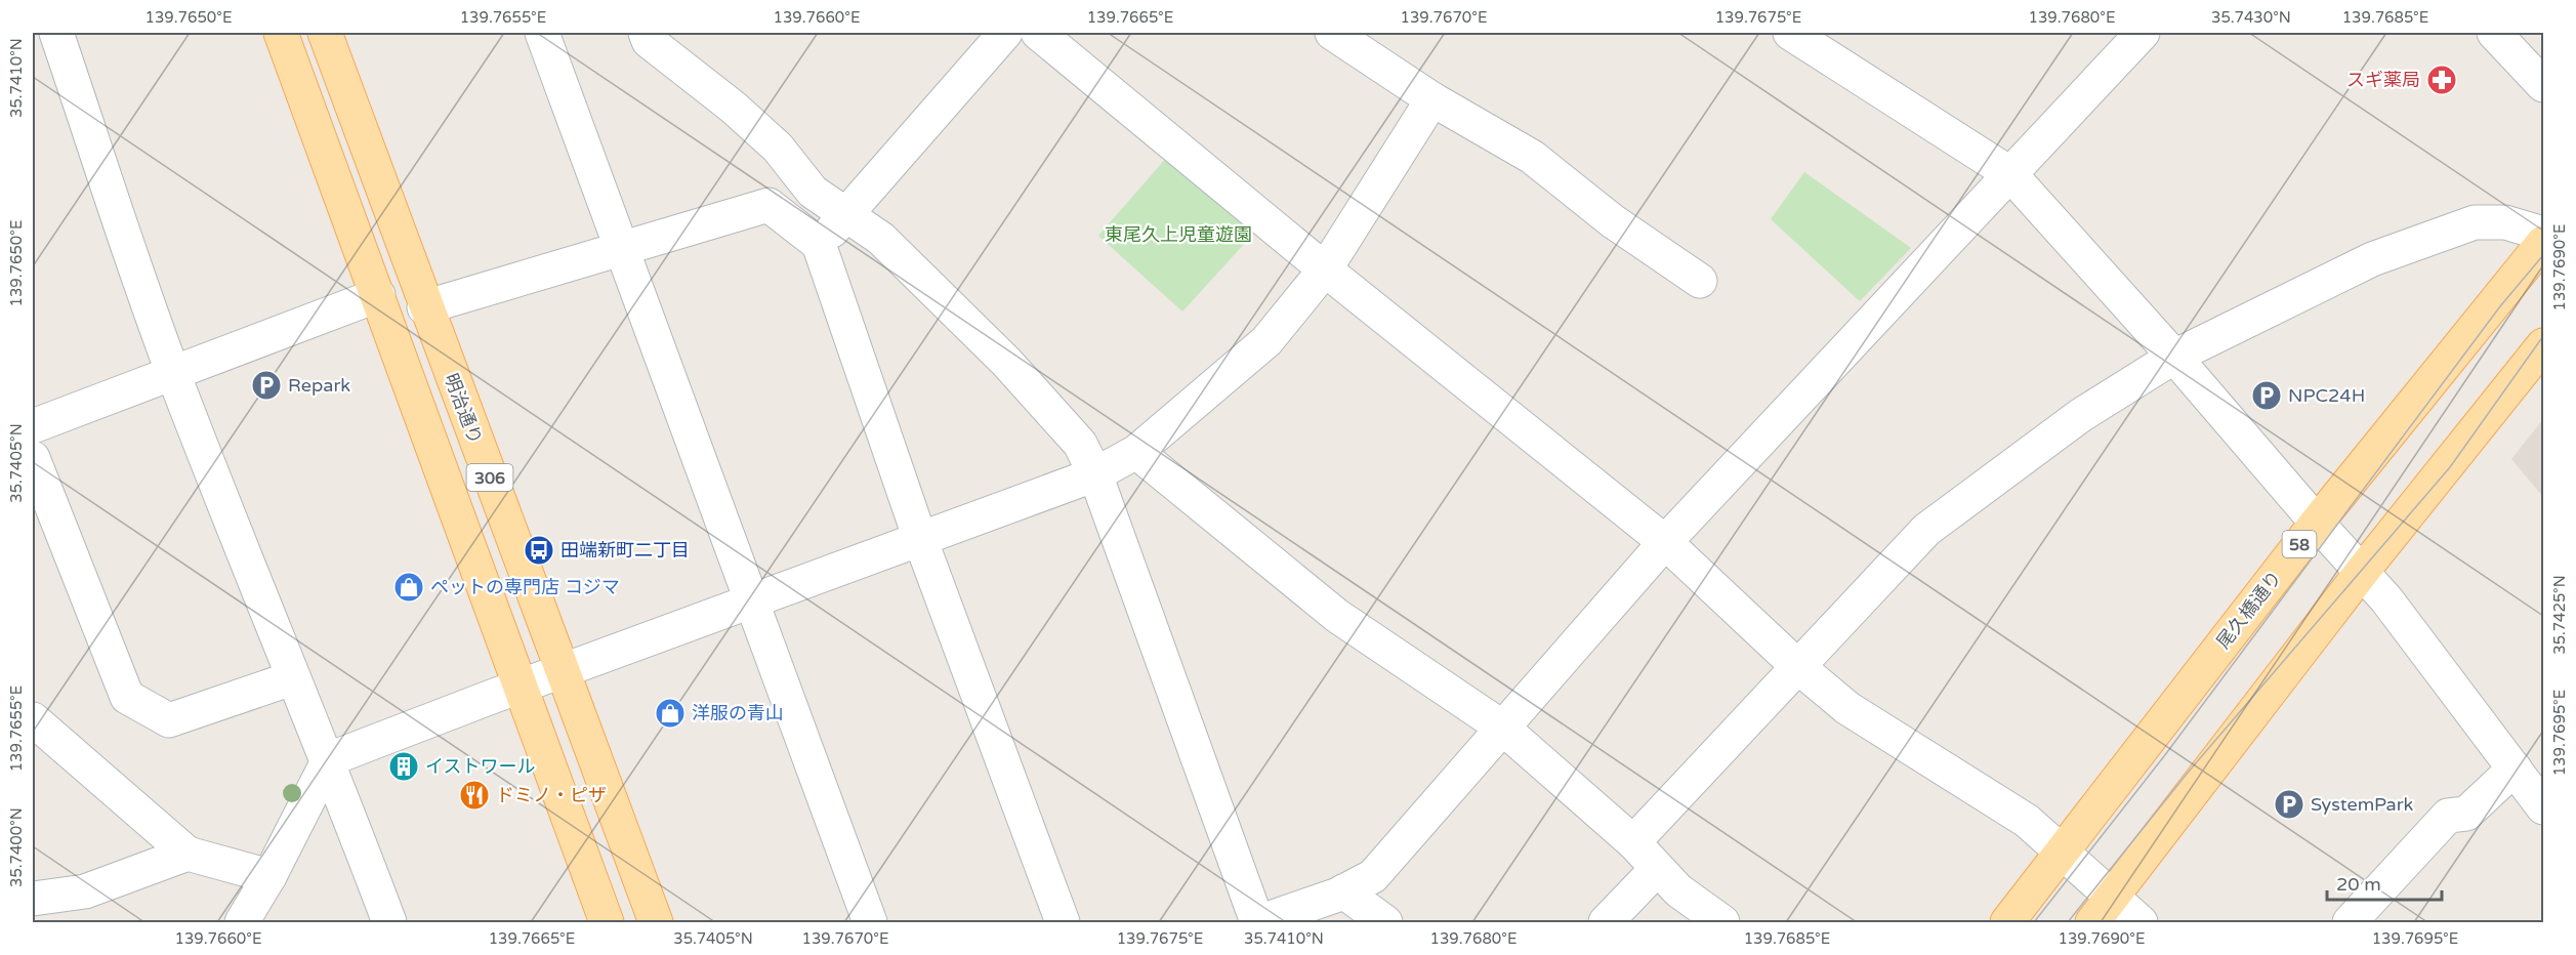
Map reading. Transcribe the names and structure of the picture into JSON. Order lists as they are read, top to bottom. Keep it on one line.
{"streets":{"main road":["明治通り","306","58","尾久橋通り"]},"parks":["東尾久上児童遊園"],"places":{"pharmacy":["スギ薬局"],"parking":["Repark","NPC24H","SystemPark"],"bus stop":["田端新町二丁目"],"shop":["ペットの専門店 コジマ","洋服の青山"],"building":["イストワール"],"restaurant":["ドミノ・ピザ"]},"scale_bar":"20 m","coordinates":["139.7650°E","139.7655°E","139.7660°E","139.7665°E","139.7670°E","139.7675°E","139.7680°E","35.7430°N","139.7685°E","35.7410°N","139.7690°E","35.7405°N","35.7425°N","139.7695°E","35.7400°N"]}
